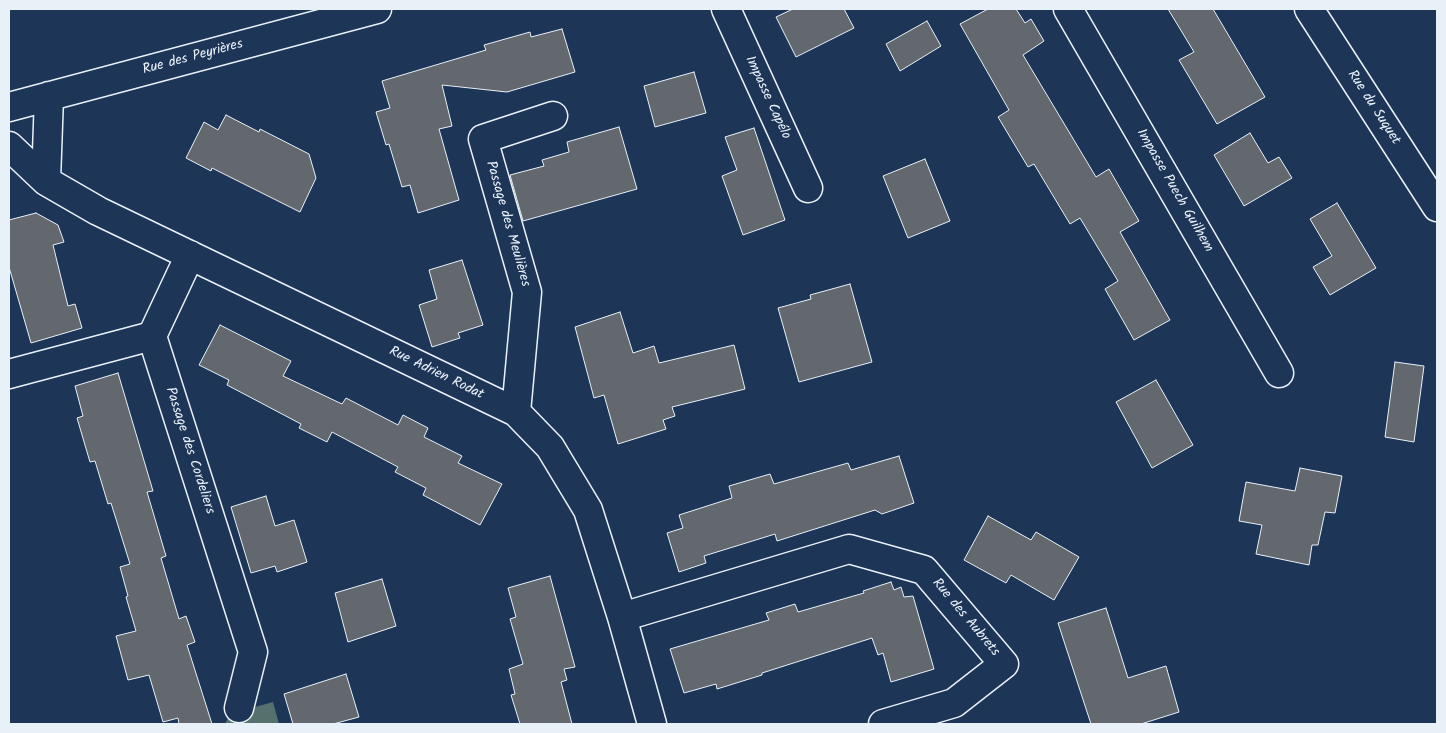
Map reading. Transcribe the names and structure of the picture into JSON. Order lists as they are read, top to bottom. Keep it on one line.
{"streets":{"street":["Rue des Peyrières","Impasse Capélo","Rue du Suquet","Impasse Puech Guilhem","Passage des Meulières","Rue Adrien Rodat","Passage des Cordeliers","Rue des Aubrets"]},"crossings":[["Passage des Meulières","Rue Adrien Rodat"],["Rue Adrien Rodat","Rue des Aubrets"]]}
